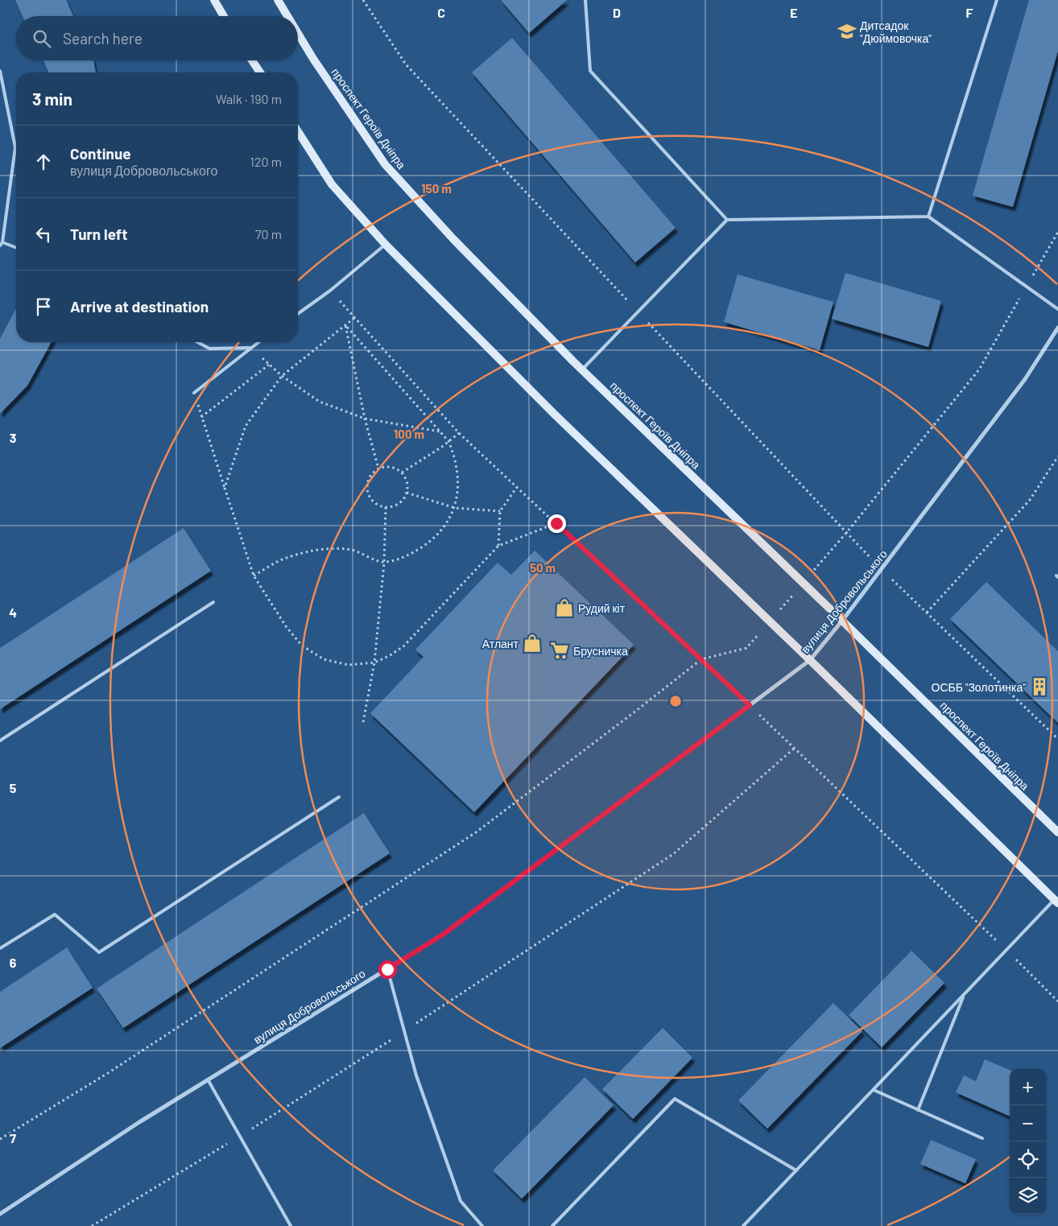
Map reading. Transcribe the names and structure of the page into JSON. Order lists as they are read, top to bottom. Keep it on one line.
{"streets":{"street":["проспект Героїв Дніпра","вулиця Добровольського"]},"crossings":[["проспект Героїв Дніпра","вулиця Добровольського"]],"places":{"school or university":["Дитсадок \"Дюймовочка\""],"shop":["Рудий кіт","Атлант"],"supermarket":["Брусничка"],"building":["ОСББ \"Золотинка\""]},"page":{"search":"Search here","heading":["3 min","Walk · 190 m"],"list":[["Continue","вулиця Добровольського","120 m"],["Turn left","70 m"],"Arrive at destination"],"map_buttons":["+","−"]},"grid":{"columns":["C","D","E","F"],"rows":["3","4","5","6","7"]},"rings":["150 m","100 m","50 m"]}
